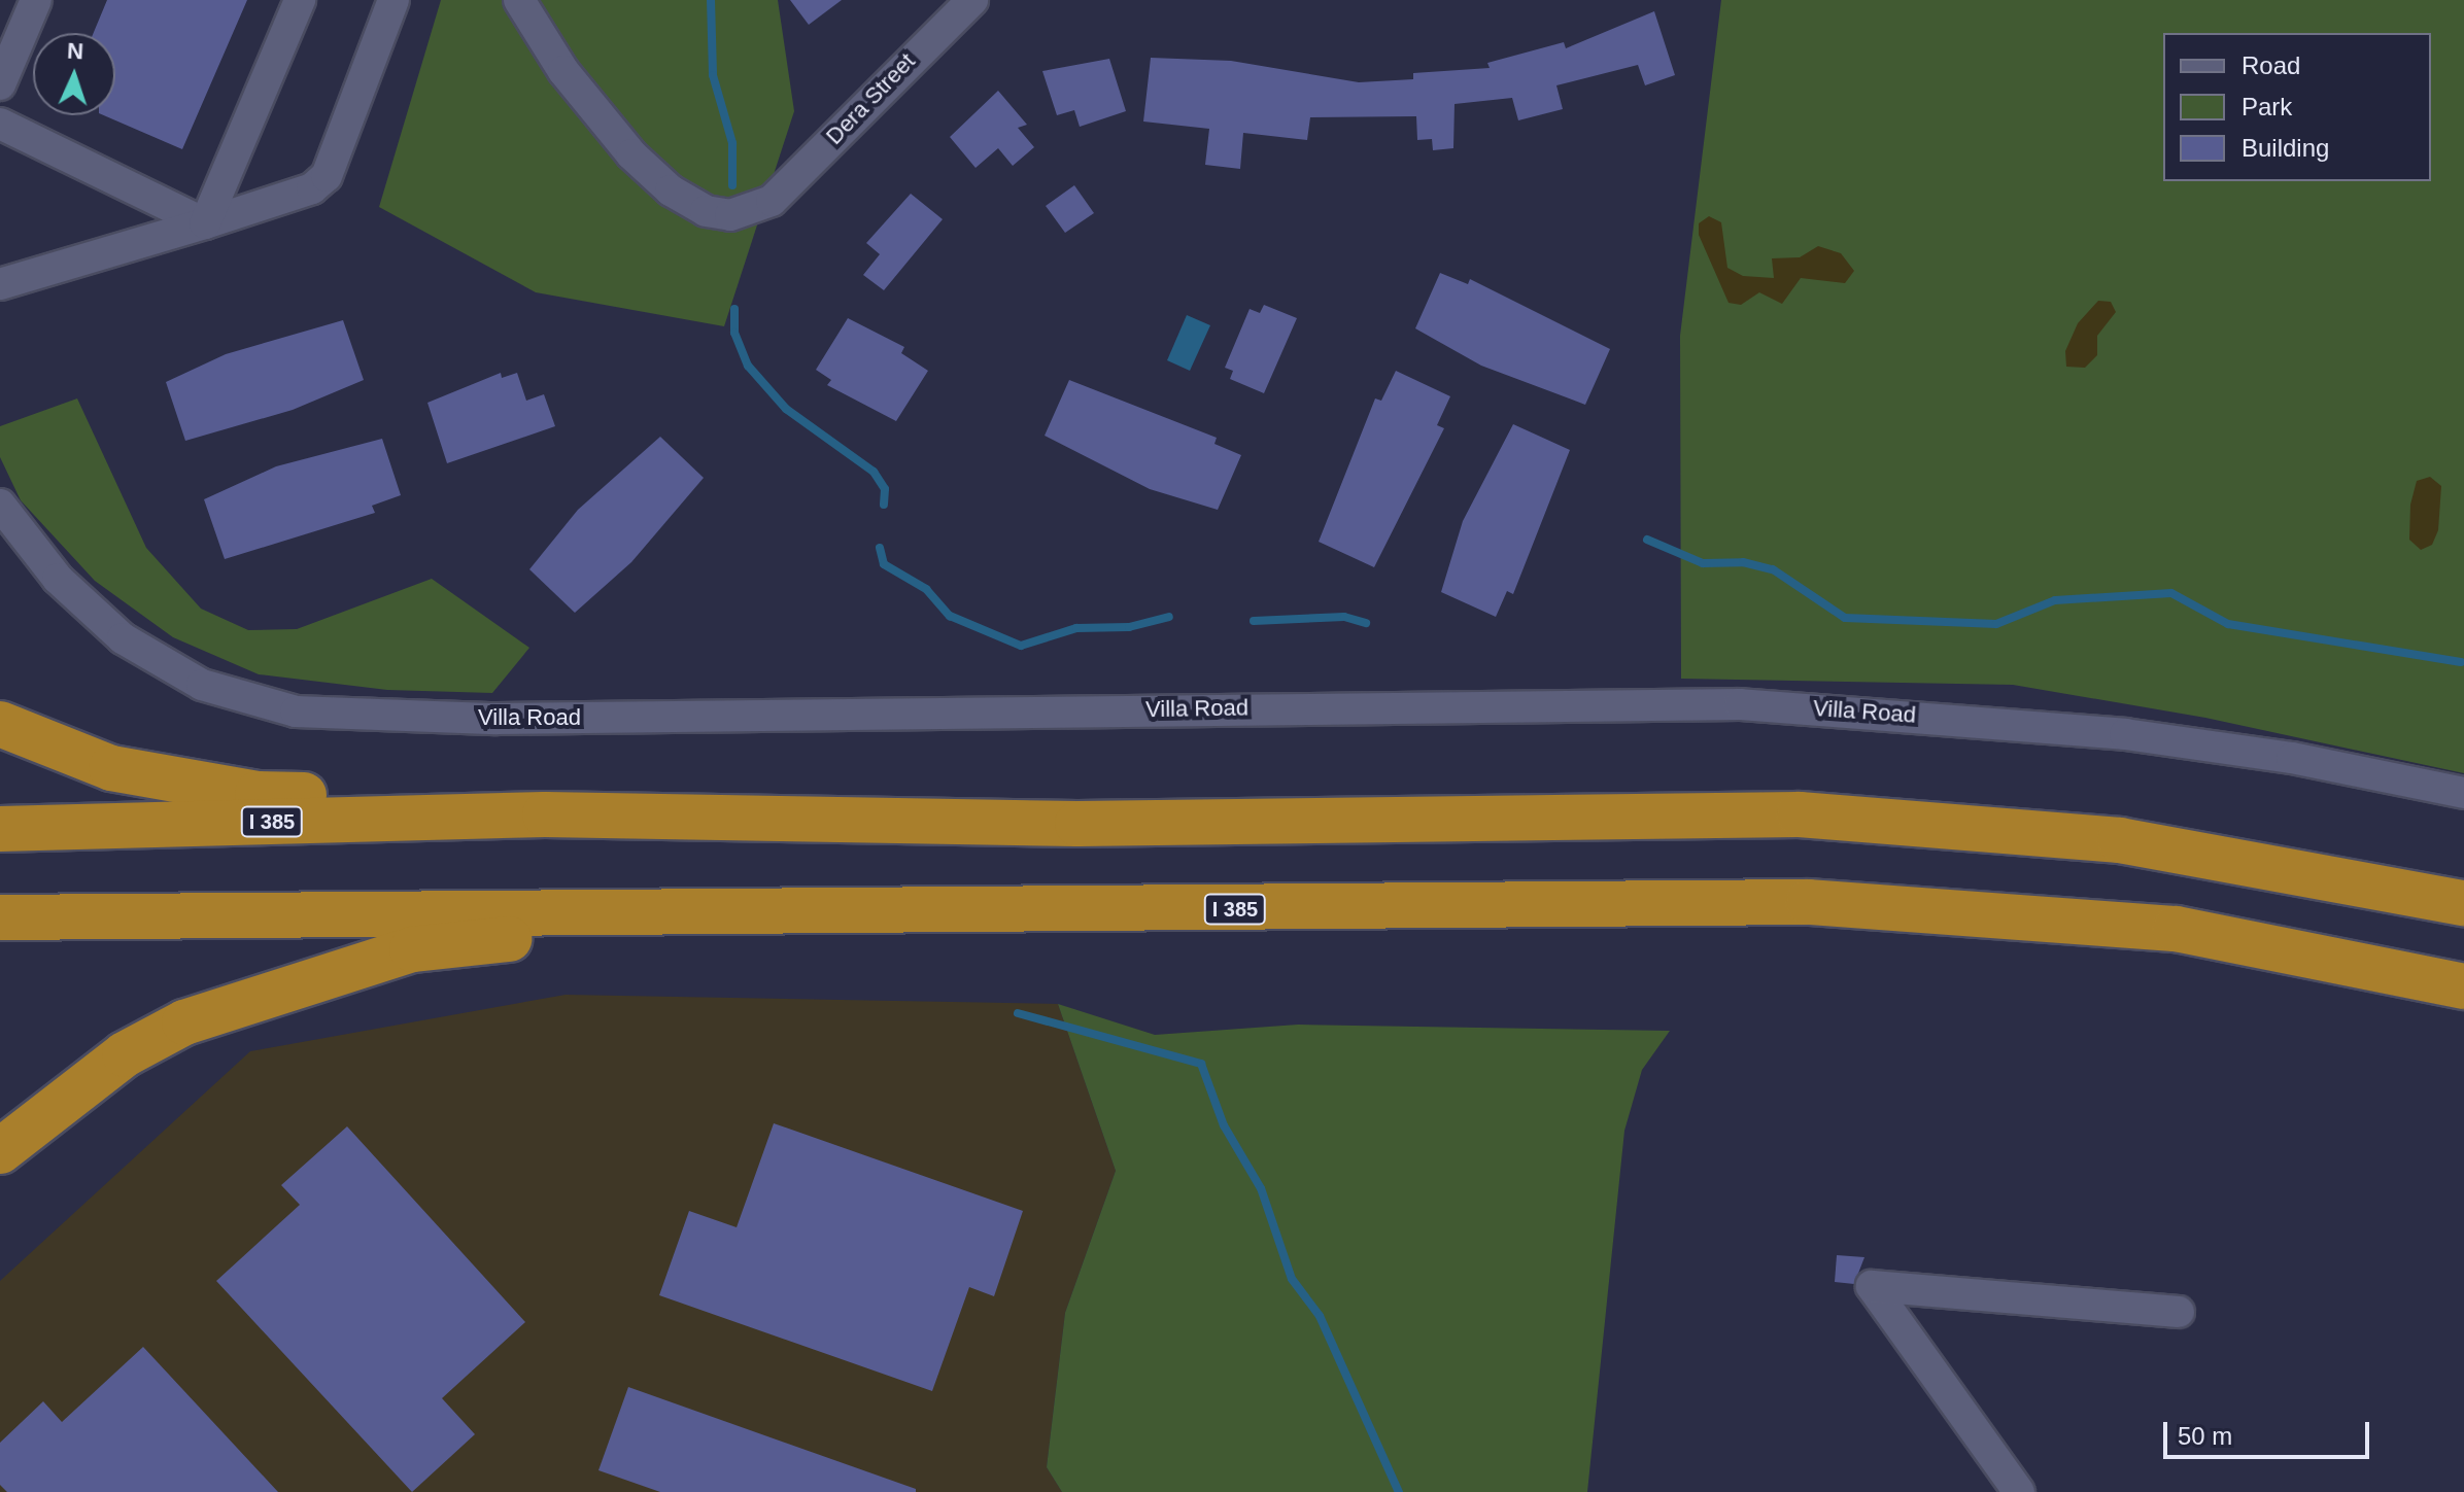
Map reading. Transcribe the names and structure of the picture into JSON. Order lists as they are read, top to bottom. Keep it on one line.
{"streets":{"highway":["I 385"],"street":["Dera Street","Villa Road"]},"legend":["Road","Park","Building"],"scale_bar":"50 m","north":"top"}
